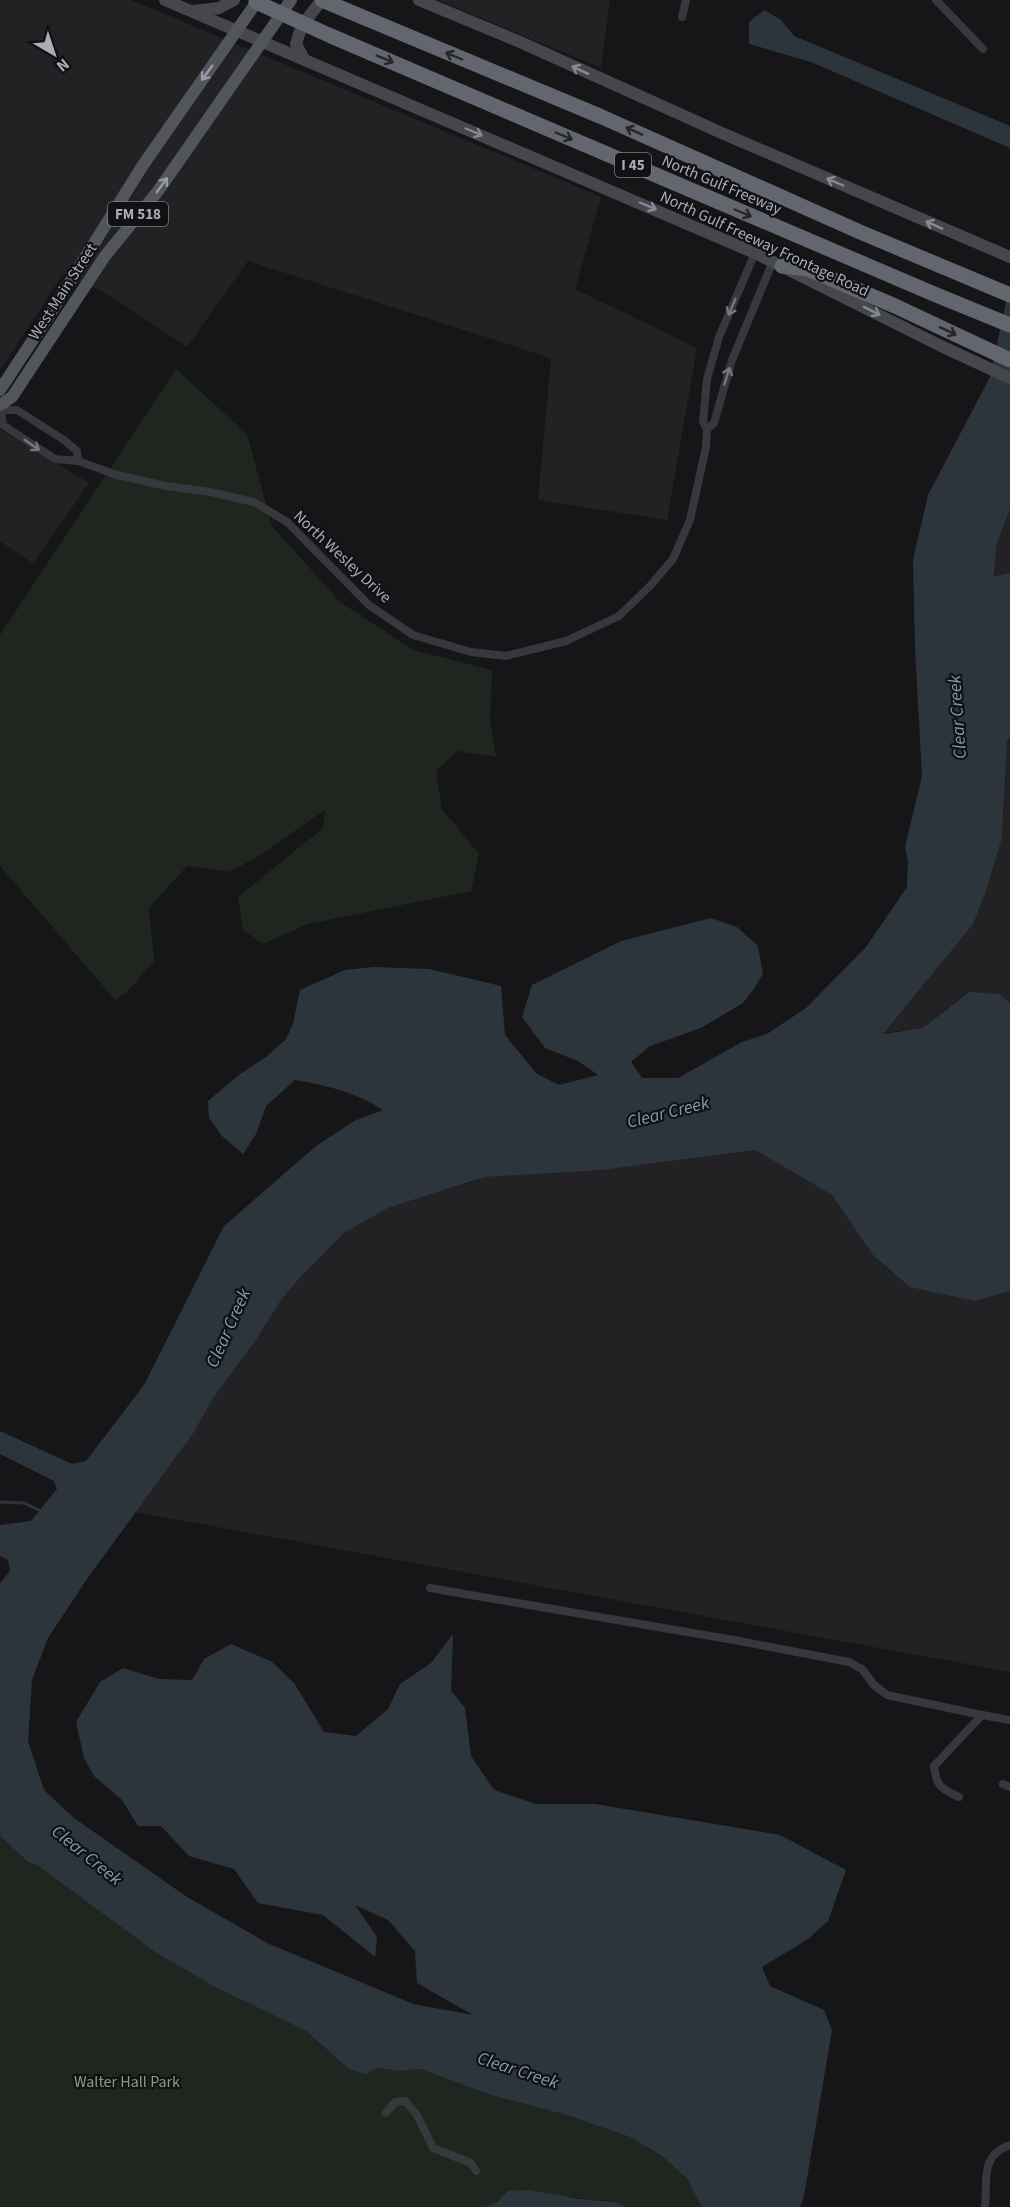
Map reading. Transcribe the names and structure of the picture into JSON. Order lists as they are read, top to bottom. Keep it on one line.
{"streets":{"highway":["I 45","North Gulf Freeway"],"main road":["FM 518","North Gulf Freeway Frontage Road","West Main Street"],"street":["North Wesley Drive"]},"crossings":[["North Gulf Freeway","FM 518"],["FM 518","North Gulf Freeway Frontage Road"],["FM 518","West Main Street"],["North Gulf Freeway Frontage Road","West Main Street"],["North Gulf Freeway Frontage Road","North Wesley Drive"],["West Main Street","North Wesley Drive"]],"water":["Clear Creek"],"parks":["Walter Hall Park"],"north":"bottom right"}
